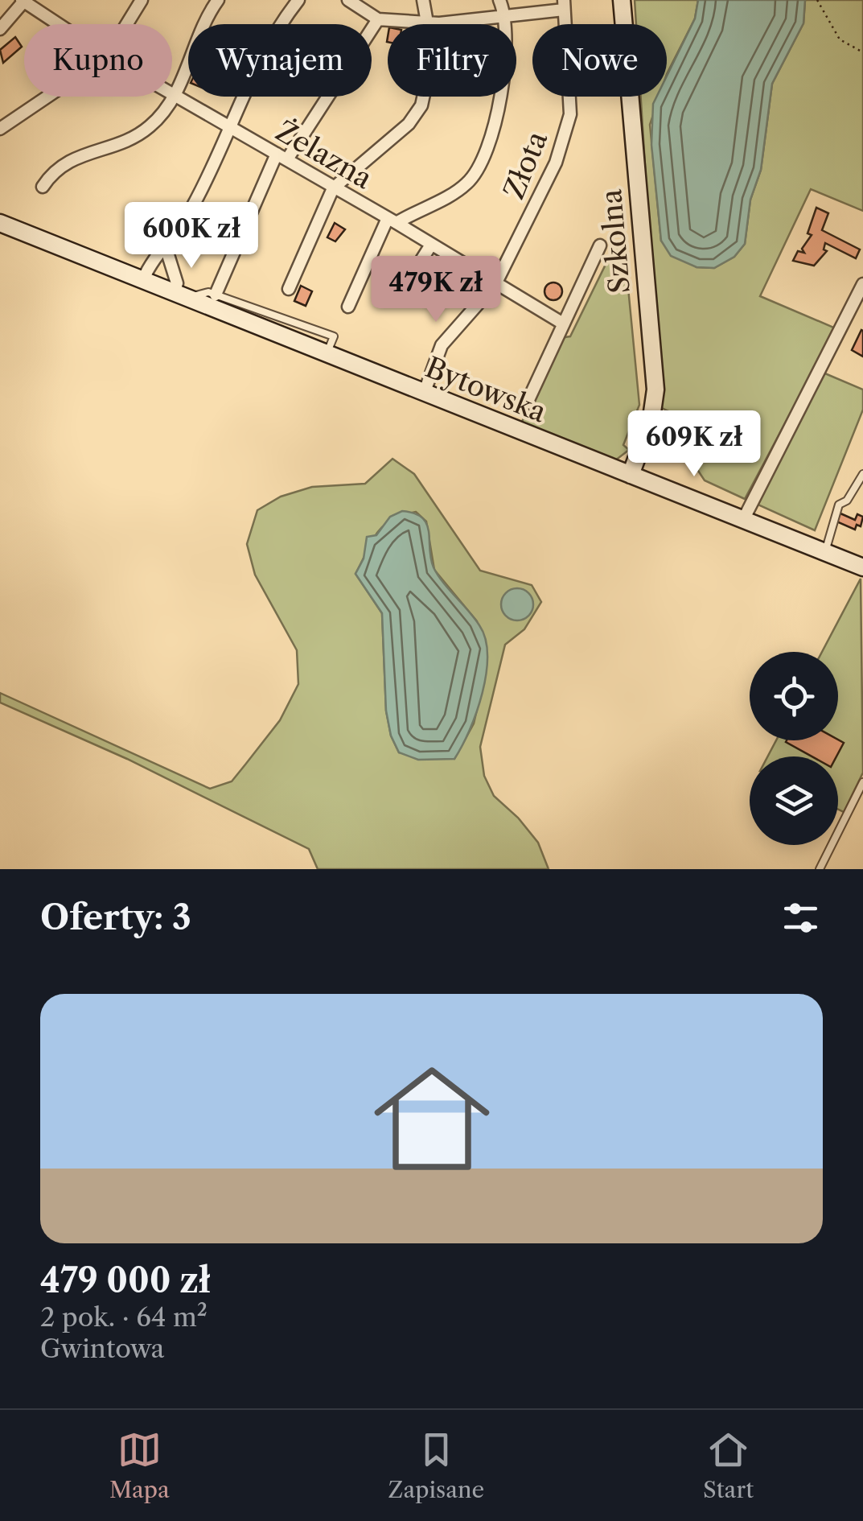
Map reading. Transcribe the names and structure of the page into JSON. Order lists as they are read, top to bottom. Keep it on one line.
{"streets":{"main road":["Szkolna","Bytowska"],"street":["Żelazna","Złota"]},"crossings":[["Żelazna","Złota"],["Złota","Bytowska"],["Szkolna","Bytowska"]],"page":{"chip":["Kupno","Wynajem","Filtry","Nowe"],"price":["600K zł","479K zł","609K zł"],"heading":"Oferty: 3","list":[{"name":"479 000 zł","note":"2 pok. · 64 m² · Gwintowa"}],"tabs":["Mapa","Zapisane","Start"]}}
